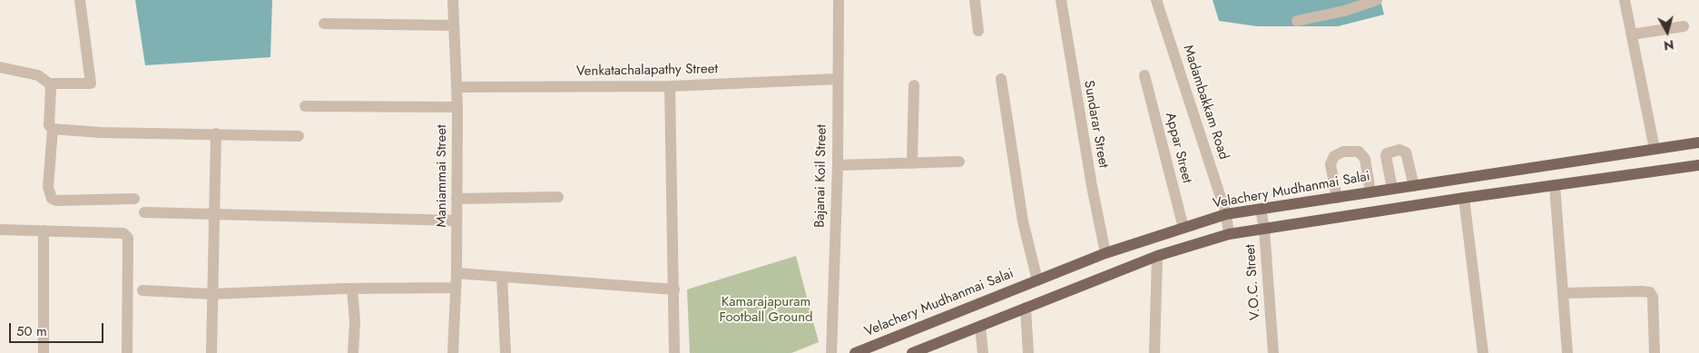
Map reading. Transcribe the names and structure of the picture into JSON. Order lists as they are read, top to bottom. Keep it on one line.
{"streets":{"main road":["Velachery Mudhanmai Salai"],"street":["Venkatachalapathy Street","Madambakkam Road","Sundarar Street","Appar Street","Maniammai Street","Bajanai Koil Street","V.O.C. Street"]},"crossings":[["Venkatachalapathy Street","Maniammai Street"],["Venkatachalapathy Street","Bajanai Koil Street"],["Madambakkam Road","Velachery Mudhanmai Salai"],["Sundarar Street","Velachery Mudhanmai Salai"],["Appar Street","Velachery Mudhanmai Salai"],["Velachery Mudhanmai Salai","V.O.C. Street"]],"parks":["Kamarajapuram Football Ground"],"scale_bar":"50 m","north":"bottom"}
